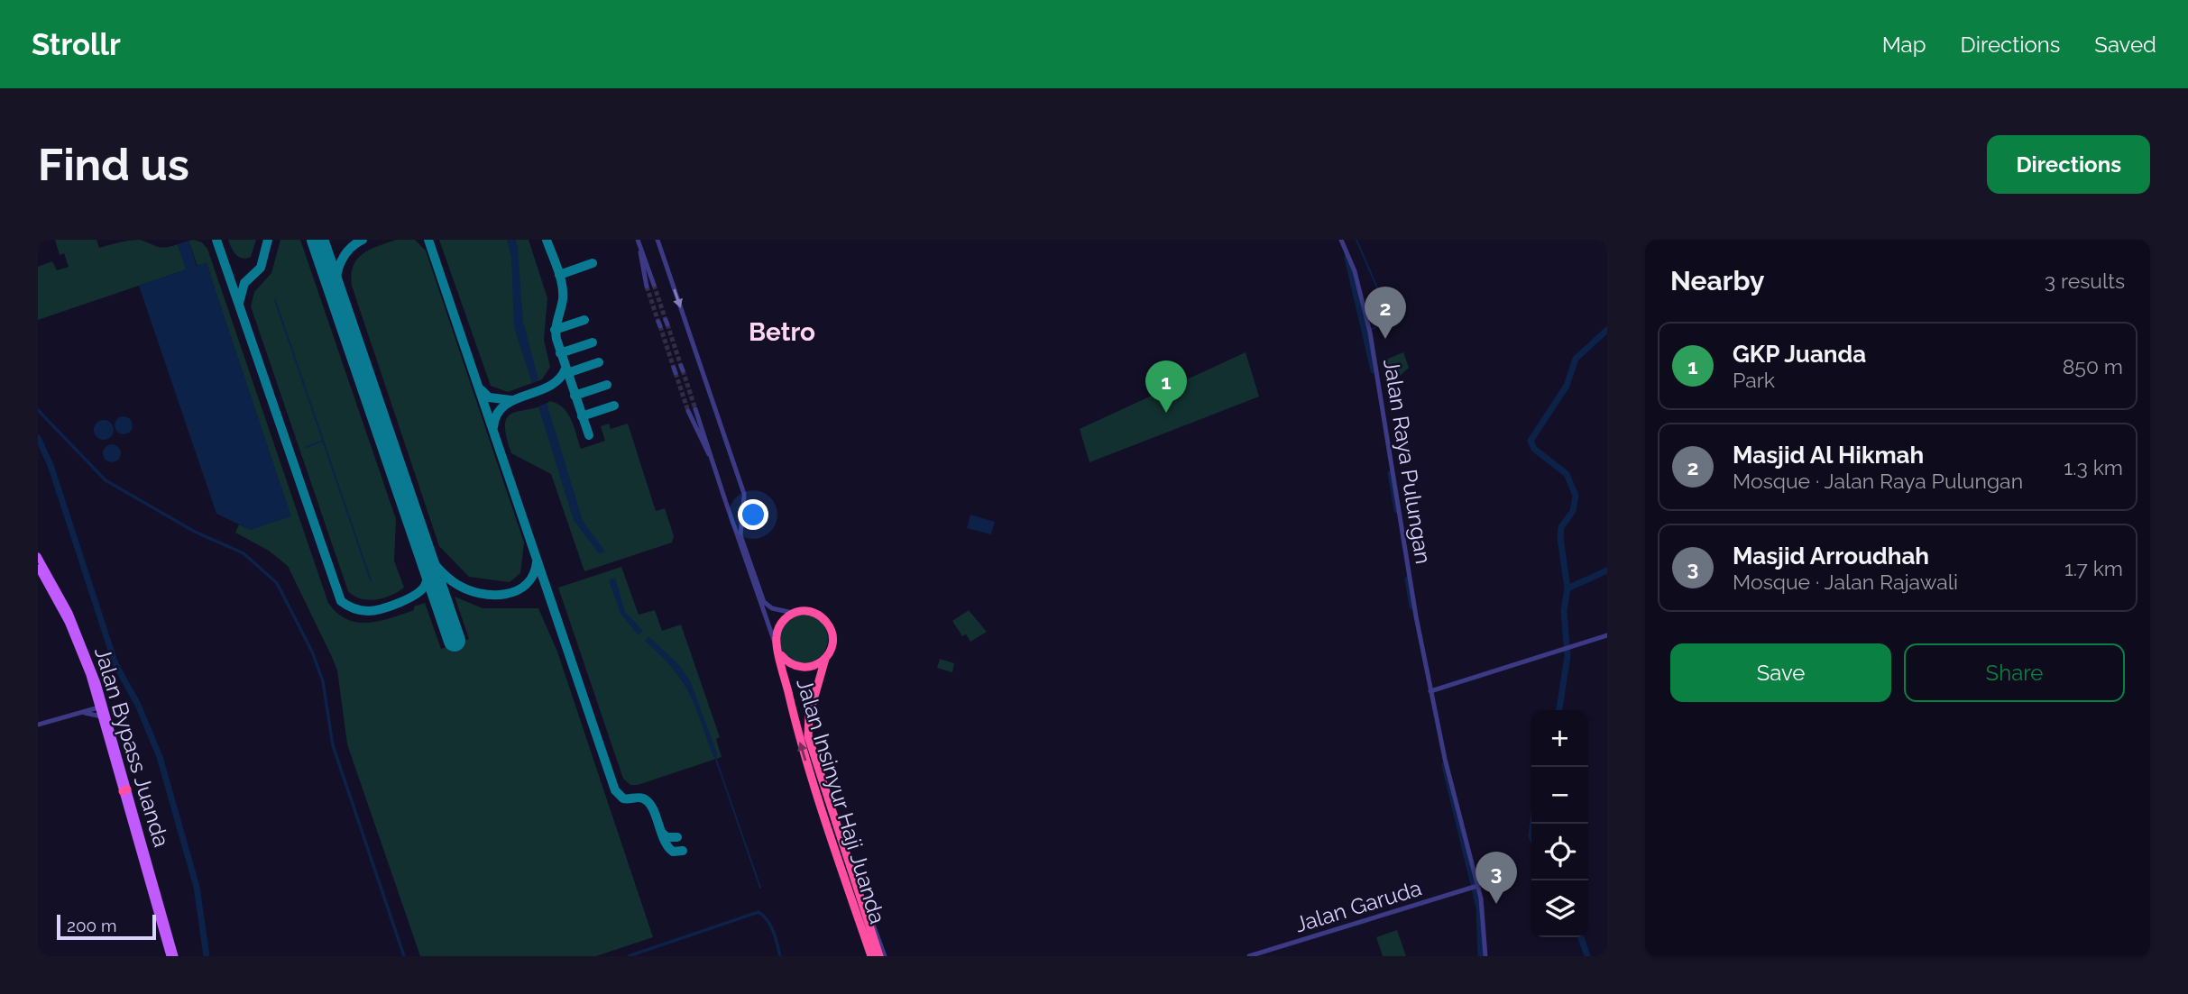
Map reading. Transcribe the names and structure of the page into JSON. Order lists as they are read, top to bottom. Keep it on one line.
{"streets":{"highway":["Jalan Insinyur Haji Juanda"],"main road":["Jalan Bypass Juanda"],"street":["Jalan Raya Pulungan","Jalan Garuda"]},"crossings":[["Jalan Raya Pulungan","Jalan Garuda"]],"districts":["Betro"],"scale_bar":"200 m","page":{"header":"Strollr","nav":["Map","Directions","Saved"],"buttons":["Directions",["Save","Share"]],"title":"Find us","heading":["Nearby","3 results"],"pins":["2","1","3"],"list":[{"mark":"1","name":"GKP Juanda","note":"Park","value":"850 m"},{"mark":"2","name":"Masjid Al Hikmah","note":"Mosque · Jalan Raya Pulungan","value":"1.3 km"},{"mark":"3","name":"Masjid Arroudhah","note":"Mosque · Jalan Rajawali","value":"1.7 km"}],"map_buttons":["+","−"],"scale":"200 m"}}
